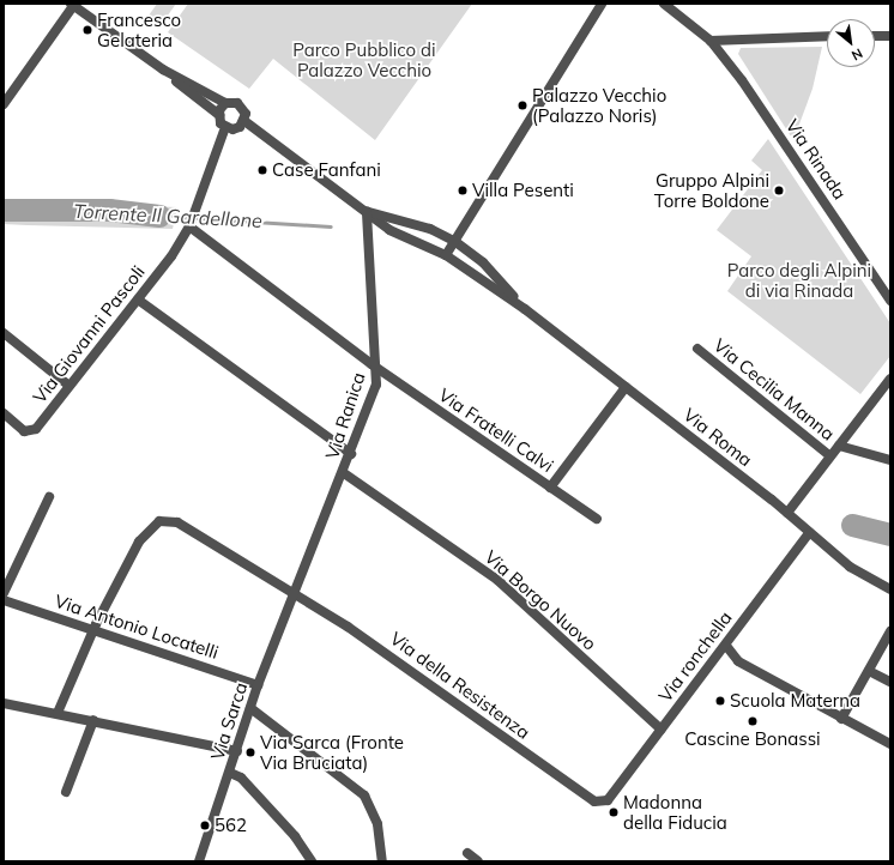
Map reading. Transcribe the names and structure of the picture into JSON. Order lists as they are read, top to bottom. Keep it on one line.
{"streets":{"street":["Via Rinada","Via Giovanni Pascoli","Via Cecilia Manna","Via Ranica","Via Fratelli Calvi","Via Roma","Via Borgo Nuovo","Via Antonio Locatelli","Via ronchella","Via della Resistenza","Via Sarca"]},"crossings":[["Via Giovanni Pascoli","Via Fratelli Calvi"],["Via Cecilia Manna","Via Roma"],["Via Ranica","Via Fratelli Calvi"],["Via Ranica","Via Roma"],["Via Ranica","Via Borgo Nuovo"],["Via Ranica","Via della Resistenza"],["Via Ranica","Via Sarca"],["Via Roma","Via ronchella"],["Via Borgo Nuovo","Via ronchella"],["Via Antonio Locatelli","Via della Resistenza"],["Via Antonio Locatelli","Via Sarca"],["Via ronchella","Via della Resistenza"],["Via della Resistenza","Via Sarca"]],"water":["Torrente Il Gardellone"],"parks":["Parco Pubblico di Palazzo Vecchio","Parco degli Alpini di via Rinada"],"places":["Francesco Gelateria","Palazzo Vecchio (Palazzo Noris)","Case Fanfani","Villa Pesenti","Gruppo Alpini Torre Boldone","Scuola Materna","Cascine Bonassi","Via Sarca (Fronte Via Bruciata)","Madonna della Fiducia","562"],"north":"bottom right"}
